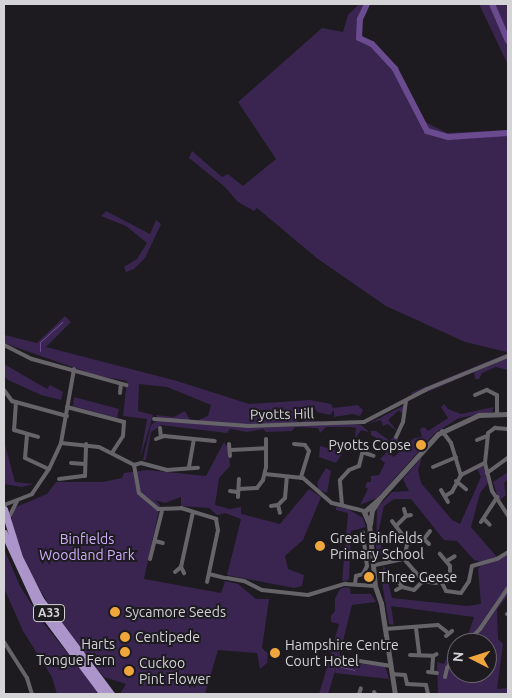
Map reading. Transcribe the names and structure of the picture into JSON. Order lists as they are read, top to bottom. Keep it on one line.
{"streets":{"highway":["A33"],"street":["Pyotts Hill"]},"parks":["Binfields Woodland Park"],"places":["Pyotts Copse","Great Binfields Primary School","Three Geese","Sycamore Seeds","Centipede","Harts Tongue Fern","Hampshire Centre Court Hotel","Cuckoo Pint Flower"],"north":"left"}
